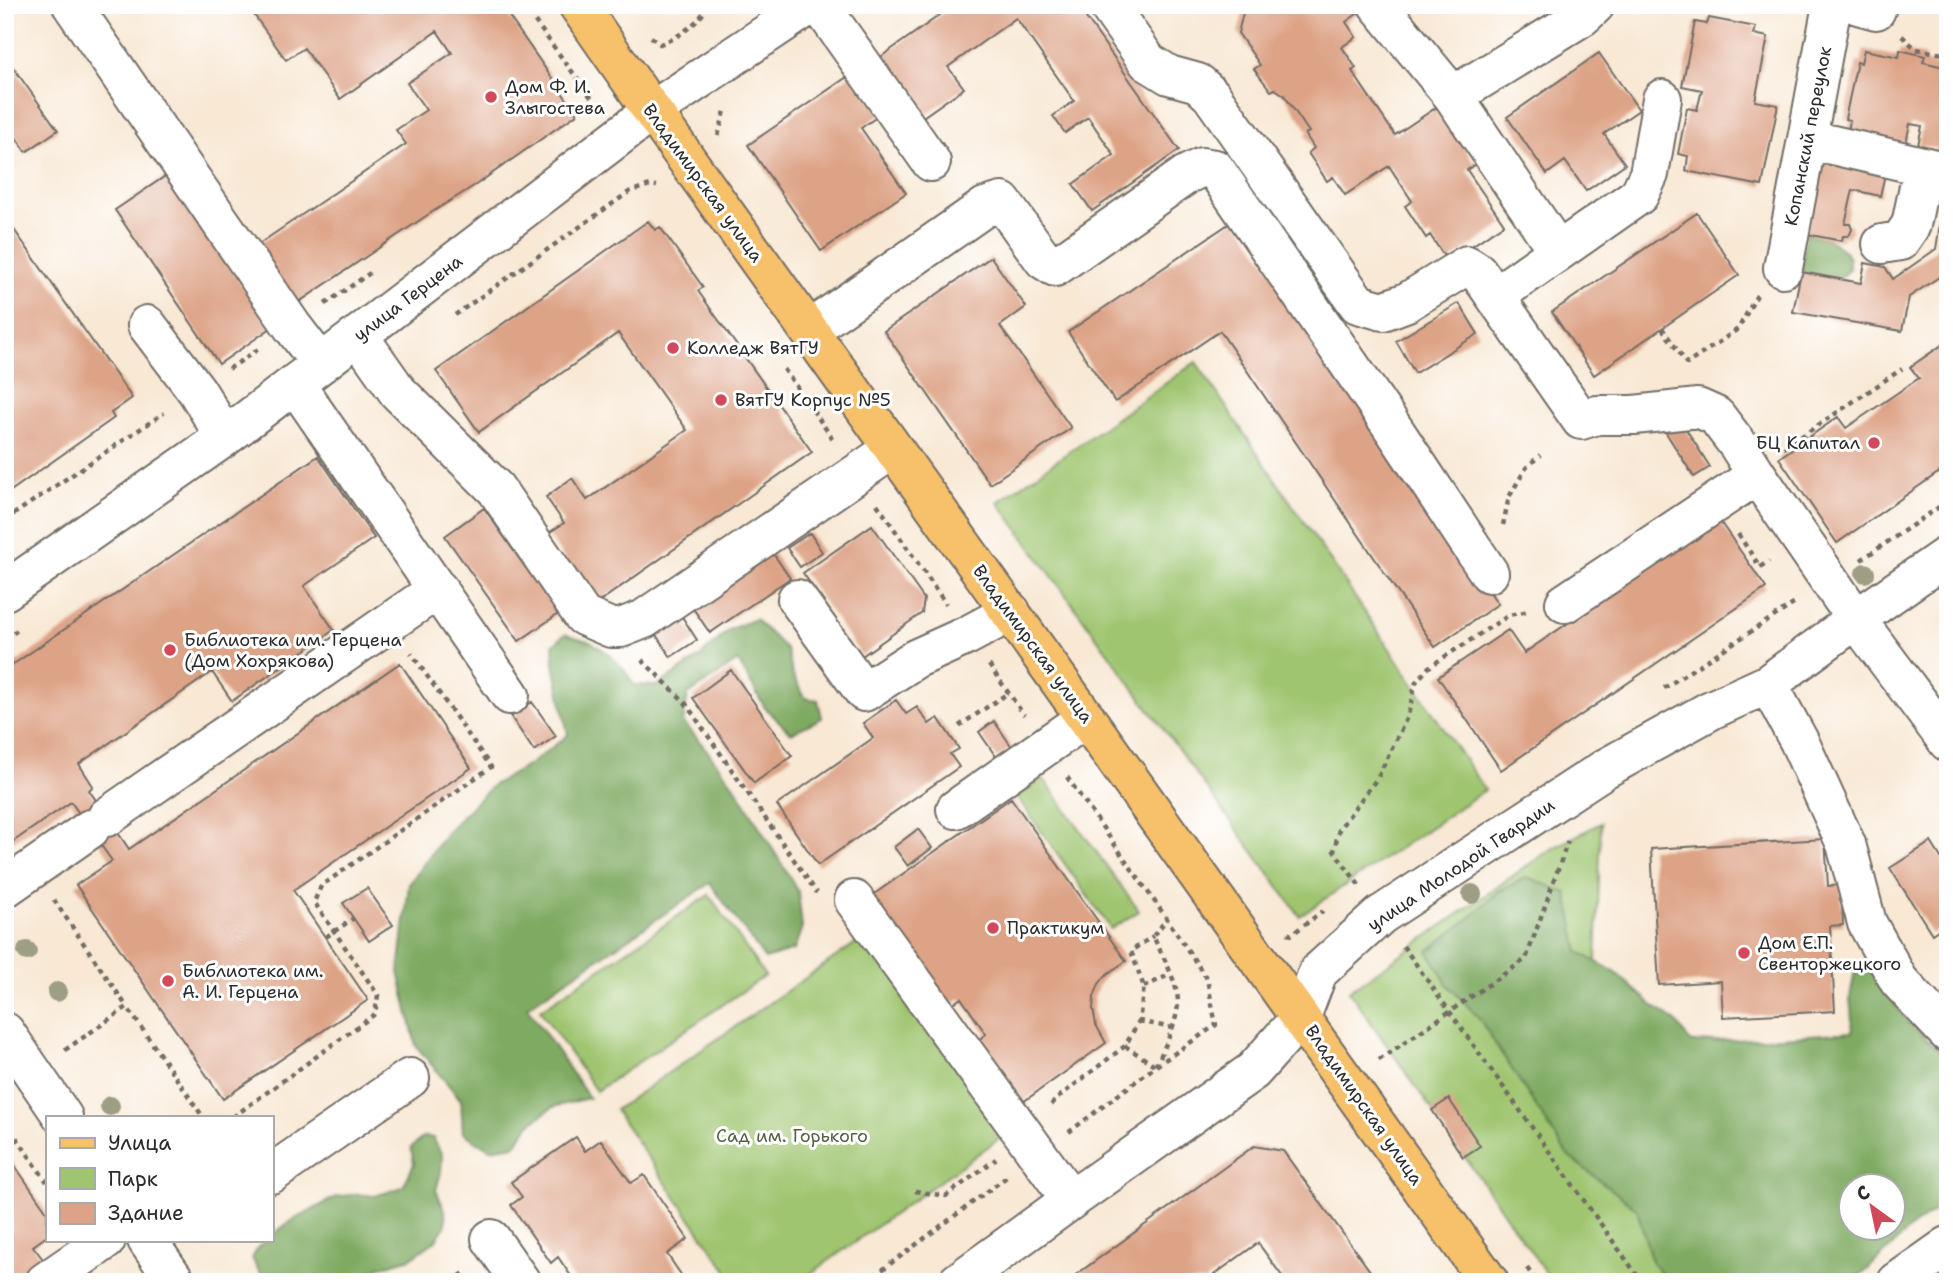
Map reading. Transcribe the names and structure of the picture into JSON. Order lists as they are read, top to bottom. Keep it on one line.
{"streets":{"main road":["Владимирская улица"],"street":["Копанский переулок","улица Герцена","улица Молодой Гвардии"]},"crossings":[["Владимирская улица","улица Герцена"],["Владимирская улица","улица Молодой Гвардии"]],"parks":["Сад им. Горького"],"places":["Дом Ф. И. Злыгостева","Колледж ВятГУ","ВятГУ Корпус №5","БЦ Капитал","Библиотека им. Герцена (Дом Хохрякова)","Практикум","Дом Е.П. Свенторжецкого","Библиотека им. А. И. Герцена"],"legend":["Улица","Парк","Здание"],"north":"top left"}
